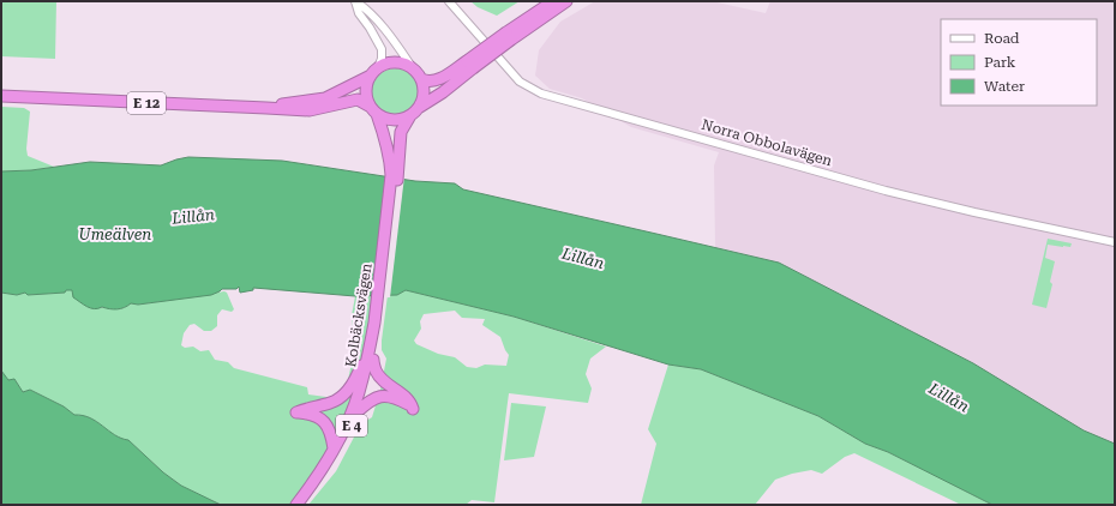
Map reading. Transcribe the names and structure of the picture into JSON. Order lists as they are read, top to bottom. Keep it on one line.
{"streets":{"highway":["E 12","Kolbäcksvägen","E 4"],"street":["Norra Obbolavägen"]},"crossings":[["E 12","Kolbäcksvägen"],["E 12","E 4"],["Kolbäcksvägen","E 4"]],"water":["Lillån","Umeälven"],"legend":["Road","Park","Water"]}
